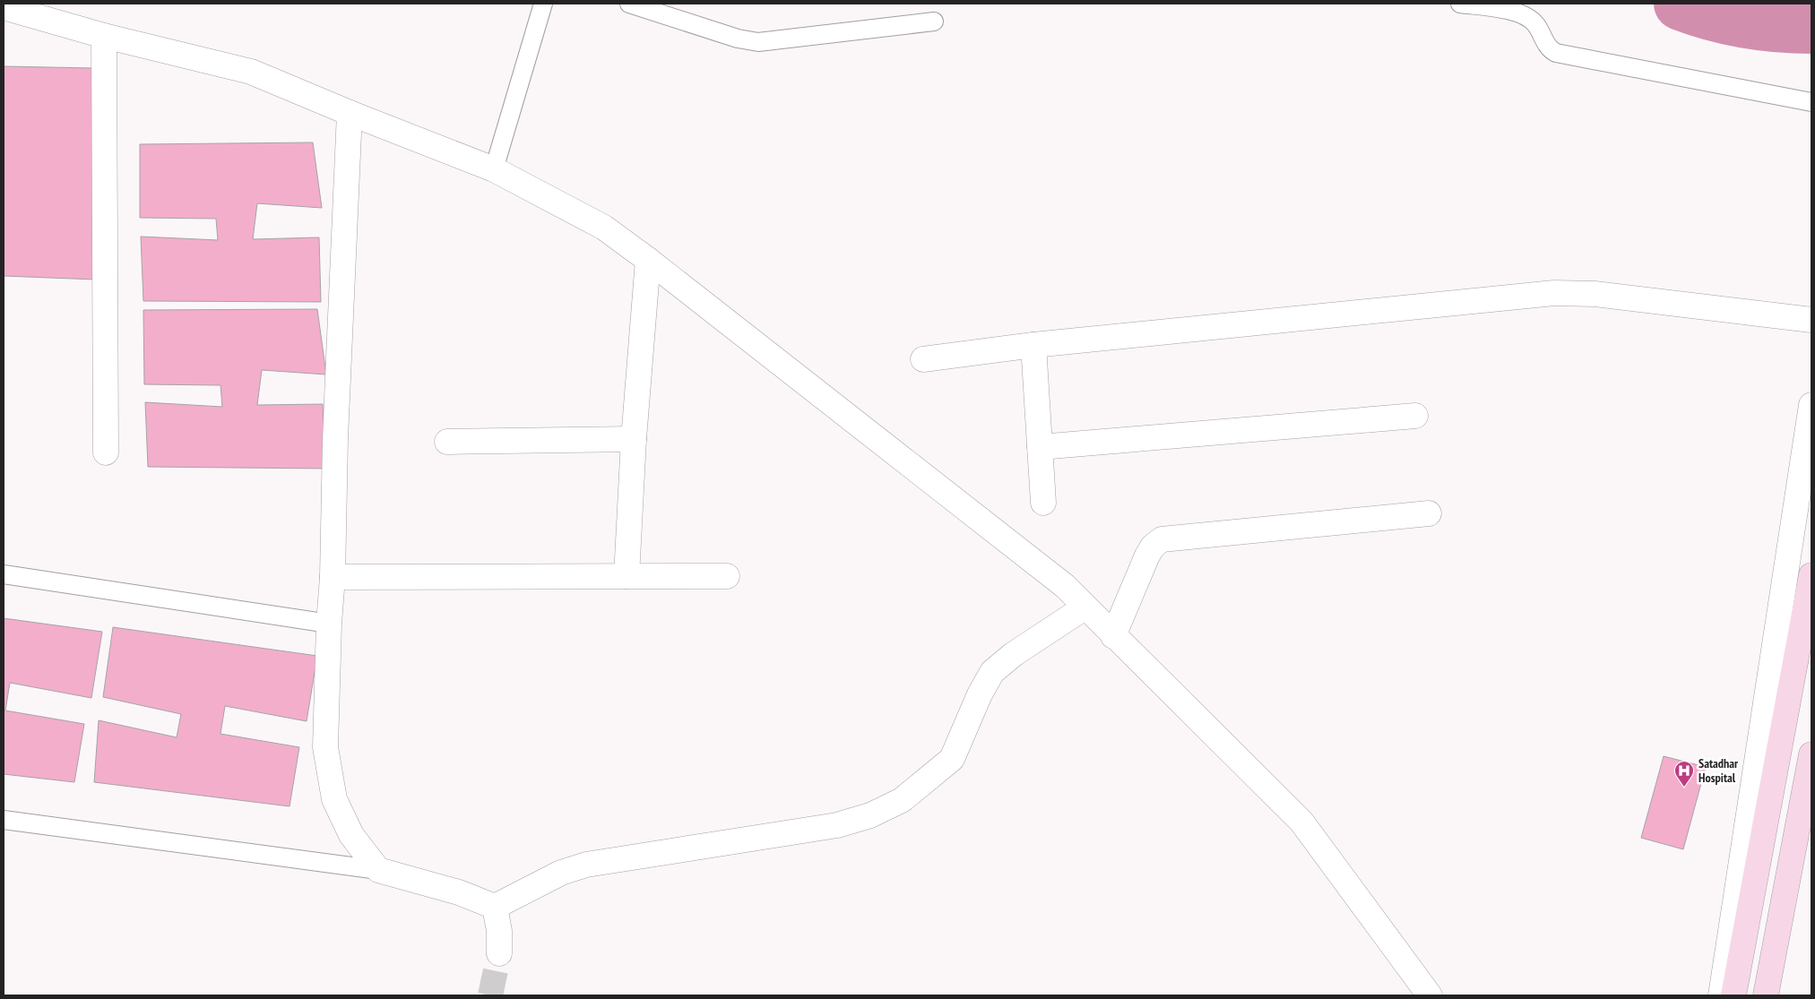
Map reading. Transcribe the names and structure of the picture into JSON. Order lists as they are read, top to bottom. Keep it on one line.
{"places":{"hospital":["Satadhar Hospital"]}}
